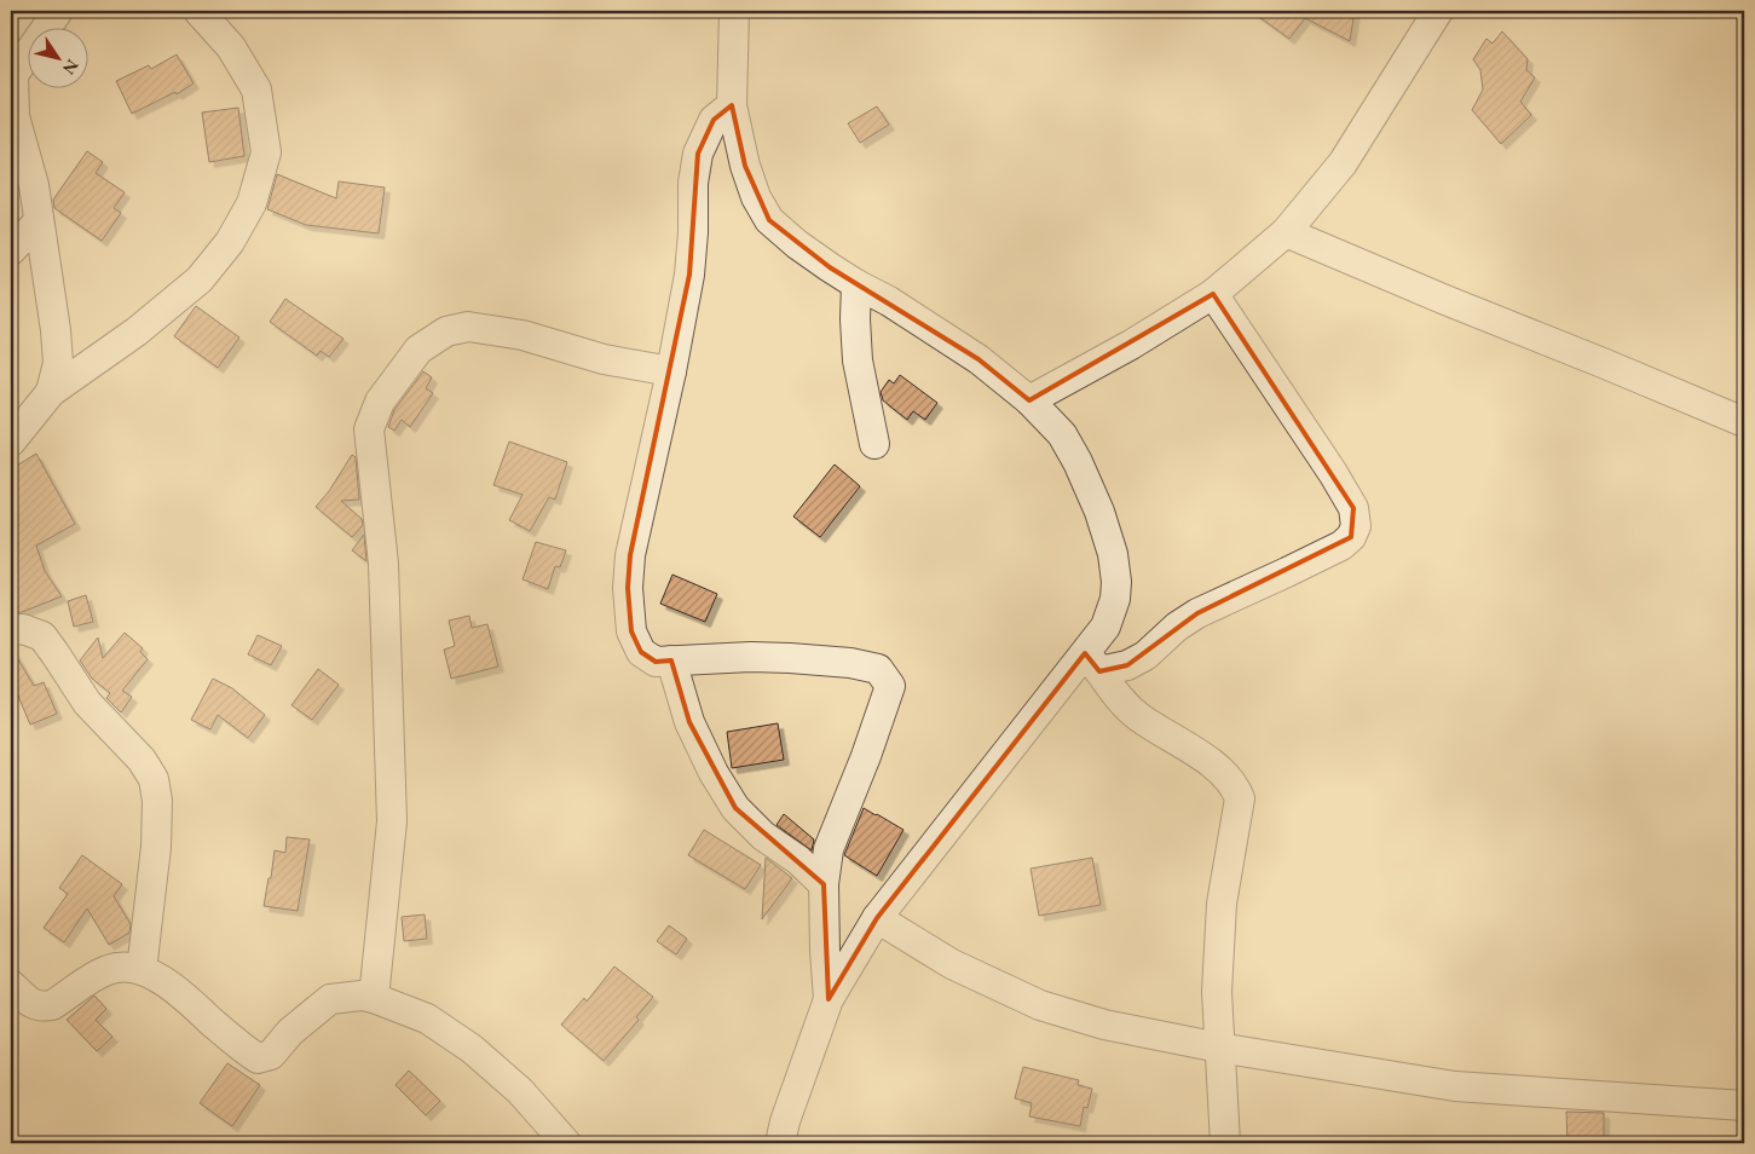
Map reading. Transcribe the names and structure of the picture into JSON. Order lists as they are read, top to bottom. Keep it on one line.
{"north":"bottom right"}
